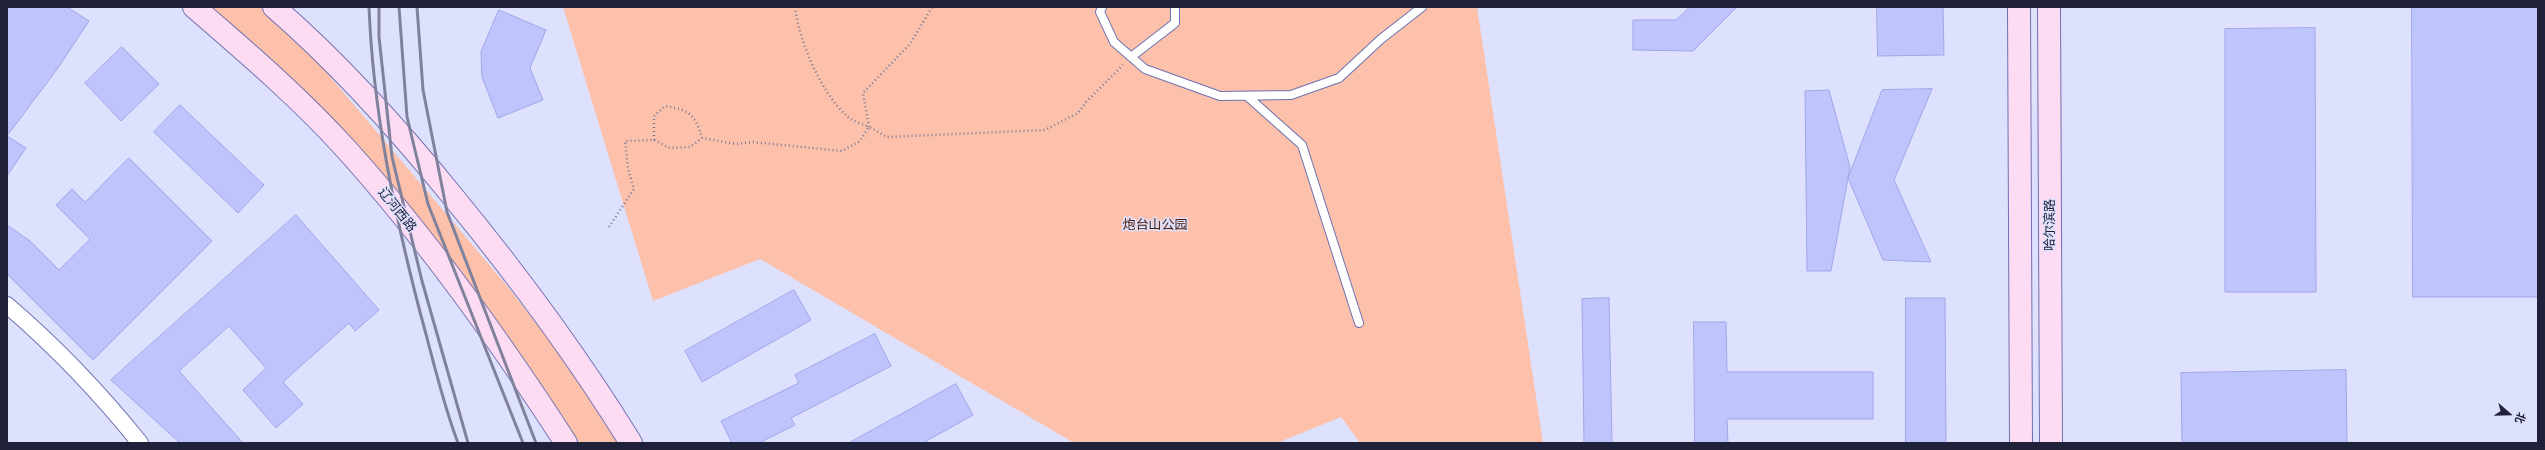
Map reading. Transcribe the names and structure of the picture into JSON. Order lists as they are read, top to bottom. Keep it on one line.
{"streets":{"main road":["辽河西路","哈尔滨路"]},"parks":["炮台山公园"],"north":"right"}
